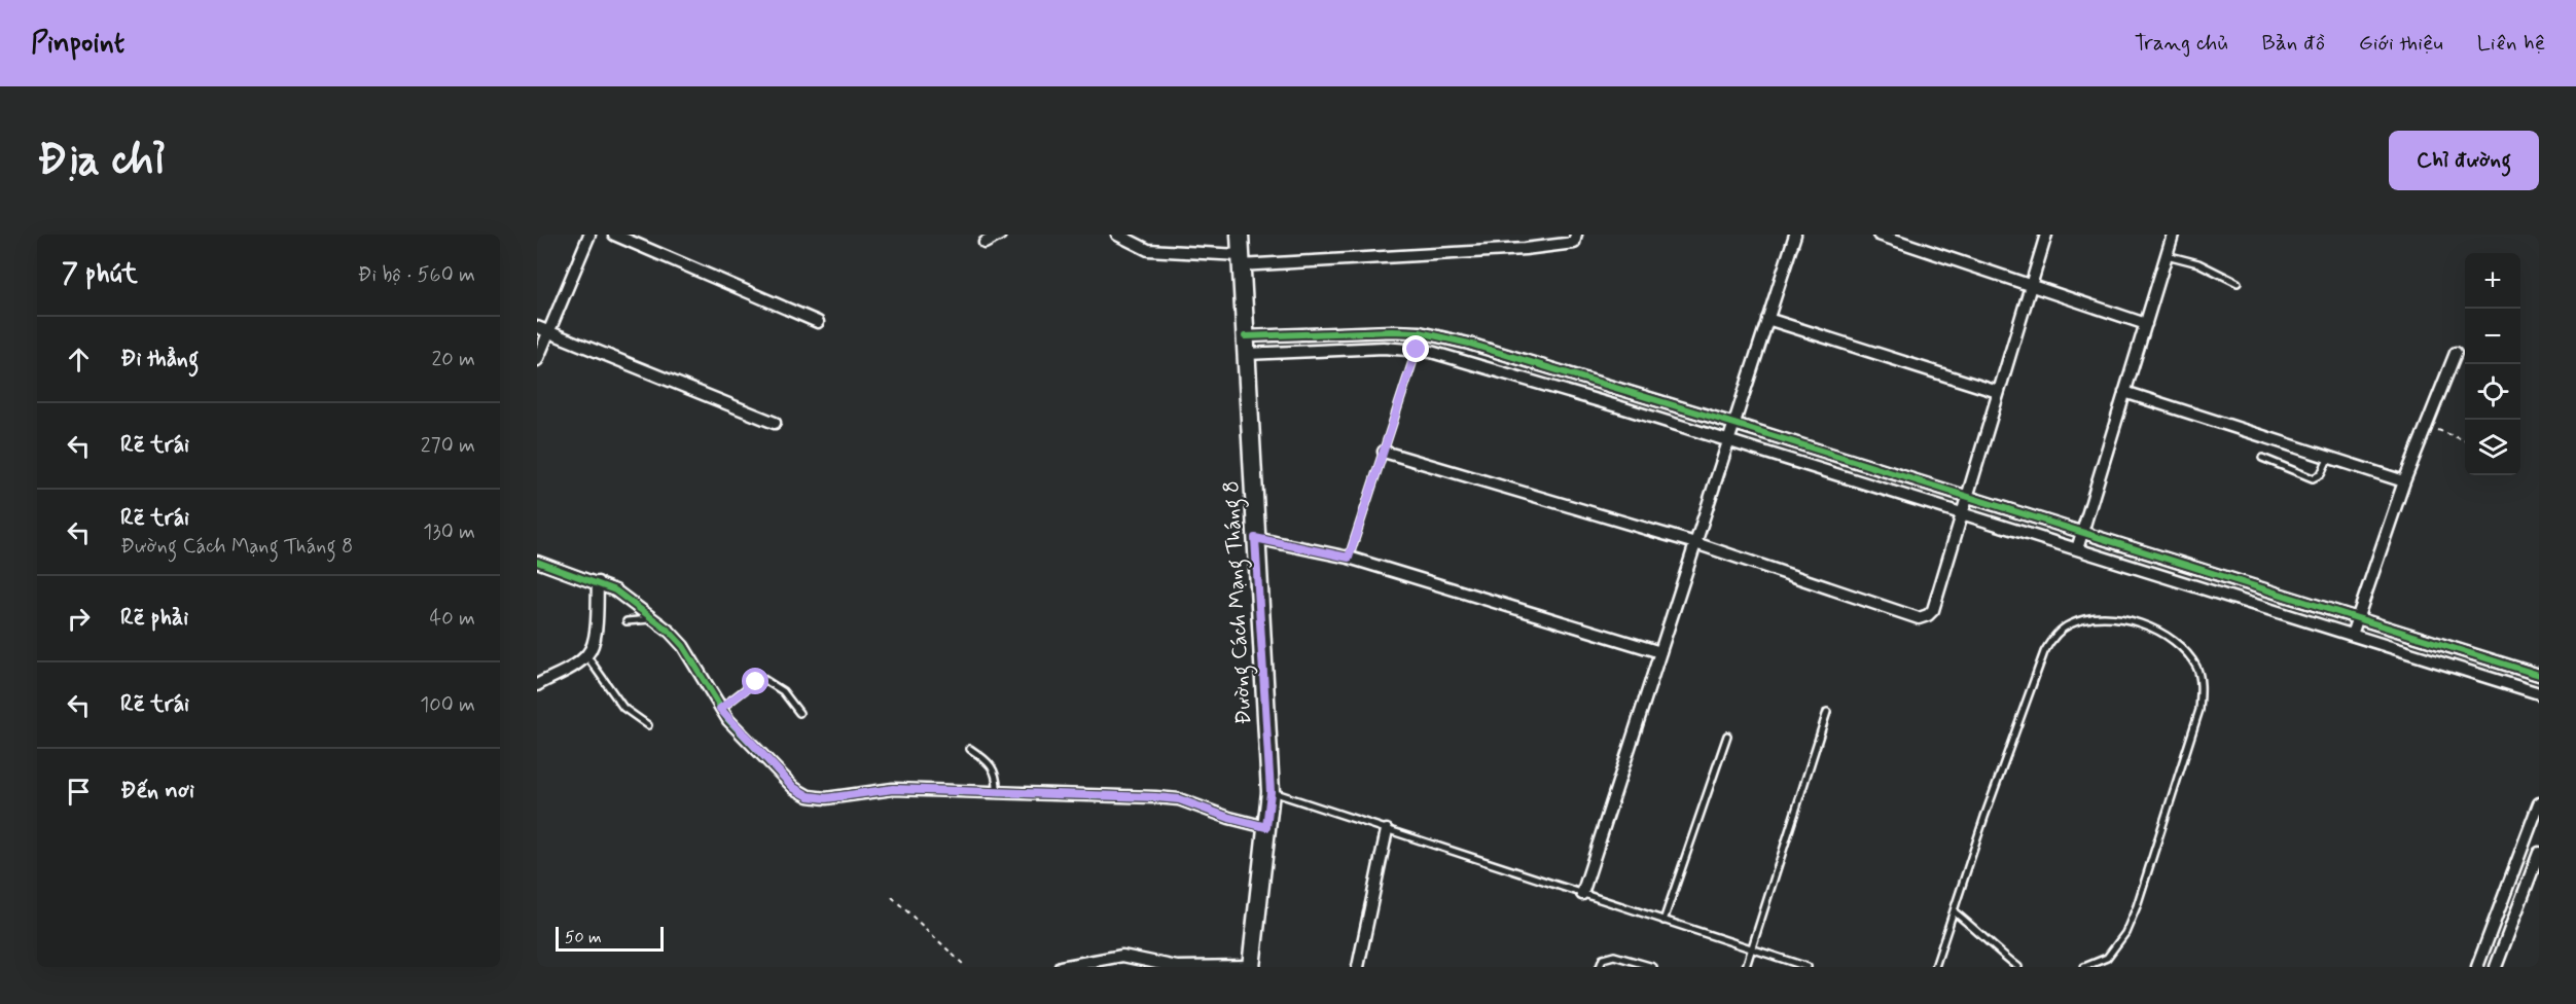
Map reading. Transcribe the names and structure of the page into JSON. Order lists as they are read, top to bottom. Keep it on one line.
{"streets":{"street":["Đường Cách Mạng Tháng 8"]},"scale_bar":"50 m","page":{"header":"Pinpoint","nav":["Trang chủ","Bản đồ","Giới thiệu","Liên hệ"],"buttons":"Chỉ đường","title":"Địa chỉ","heading":["7 phút","Đi bộ · 560 m"],"map_buttons":["+","−"],"list":[["Đi thẳng","20 m"],["Rẽ trái","270 m"],["Rẽ trái","Đường Cách Mạng Tháng 8","130 m"],["Rẽ phải","40 m"],["Rẽ trái","100 m"],"Đến nơi"],"scale":"50 m"}}
